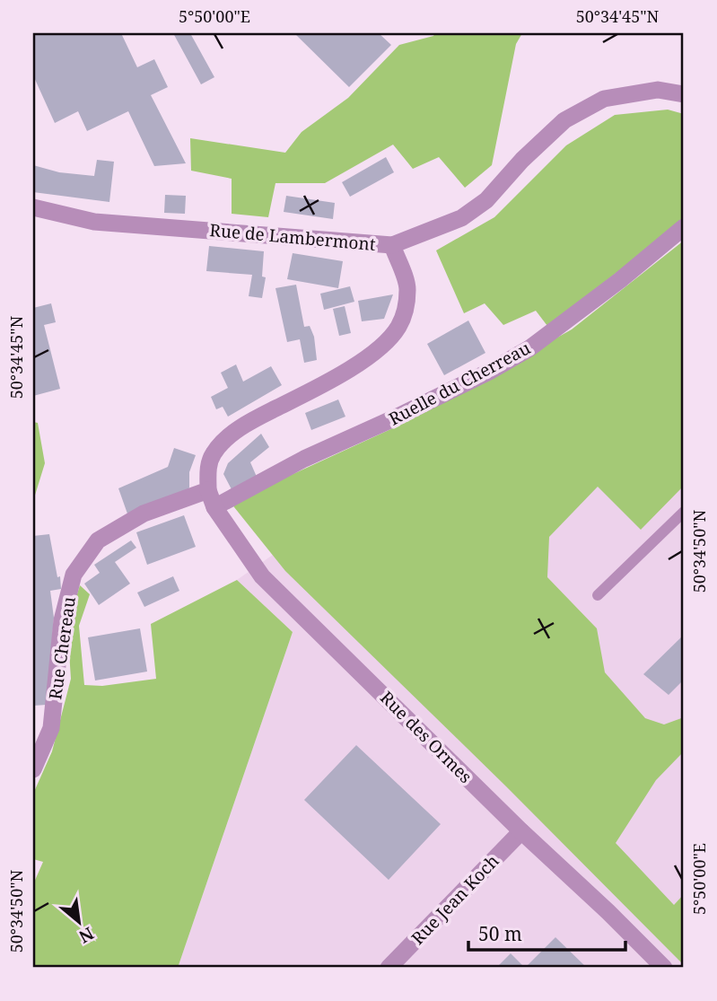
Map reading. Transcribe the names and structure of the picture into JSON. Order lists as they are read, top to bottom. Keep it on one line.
{"streets":{"street":["Rue de Lambermont","Ruelle du Cherreau","Rue Chereau","Rue des Ormes","Rue Jean Koch"]},"crossings":[["Rue de Lambermont","Rue Chereau"],["Rue de Lambermont","Rue des Ormes"],["Ruelle du Cherreau","Rue des Ormes"],["Rue Chereau","Rue des Ormes"],["Rue des Ormes","Rue Jean Koch"]],"scale_bar":"50 m","north":"bottom right","coordinates":["5°50'00\"E","50°34'45\"N","50°34'50\"N"]}
